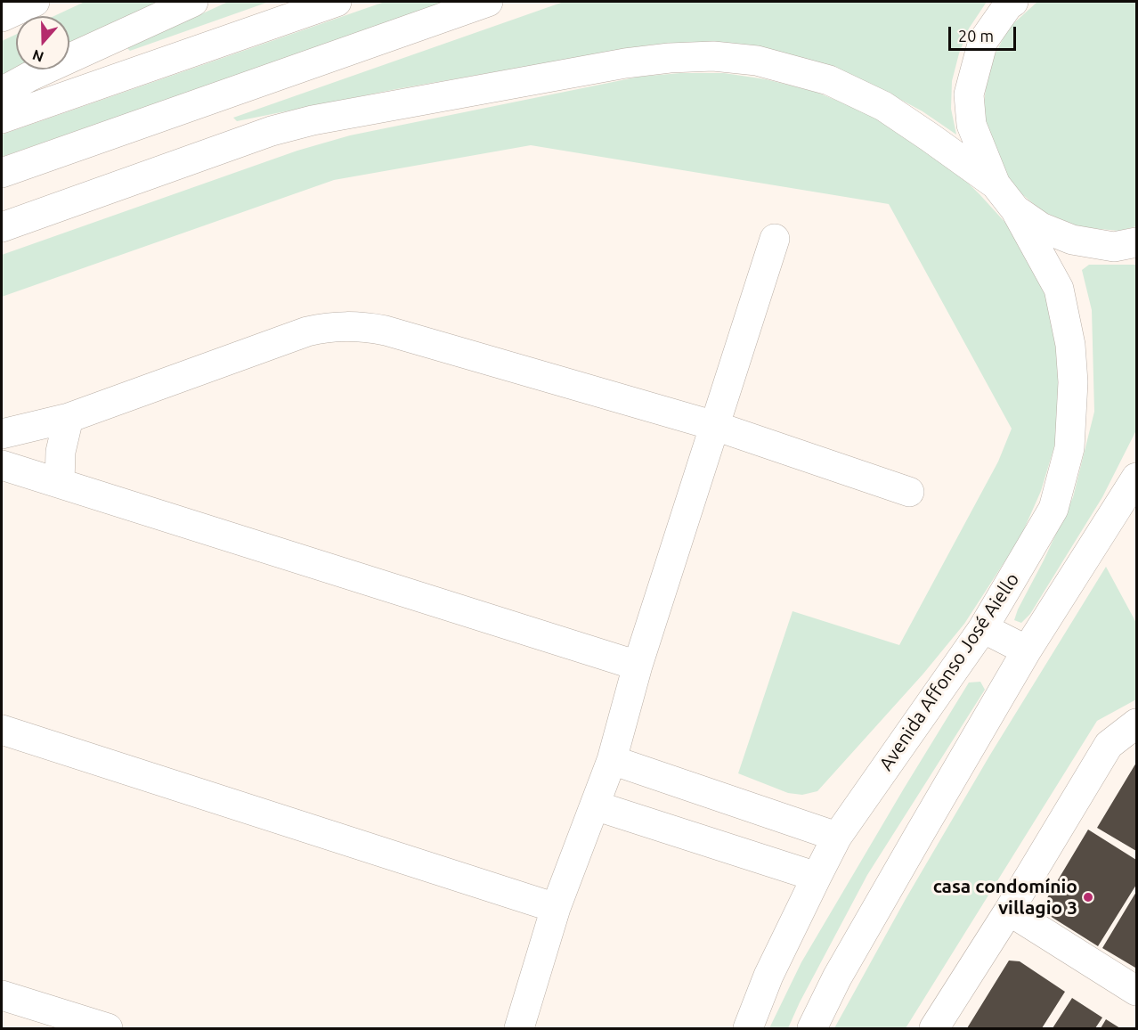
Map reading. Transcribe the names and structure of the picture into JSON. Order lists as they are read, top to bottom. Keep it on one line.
{"streets":{"main road":["Avenida Affonso José Aiello"]},"places":["casa condomínio villagio 3"],"scale_bar":"20 m","north":"bottom"}
